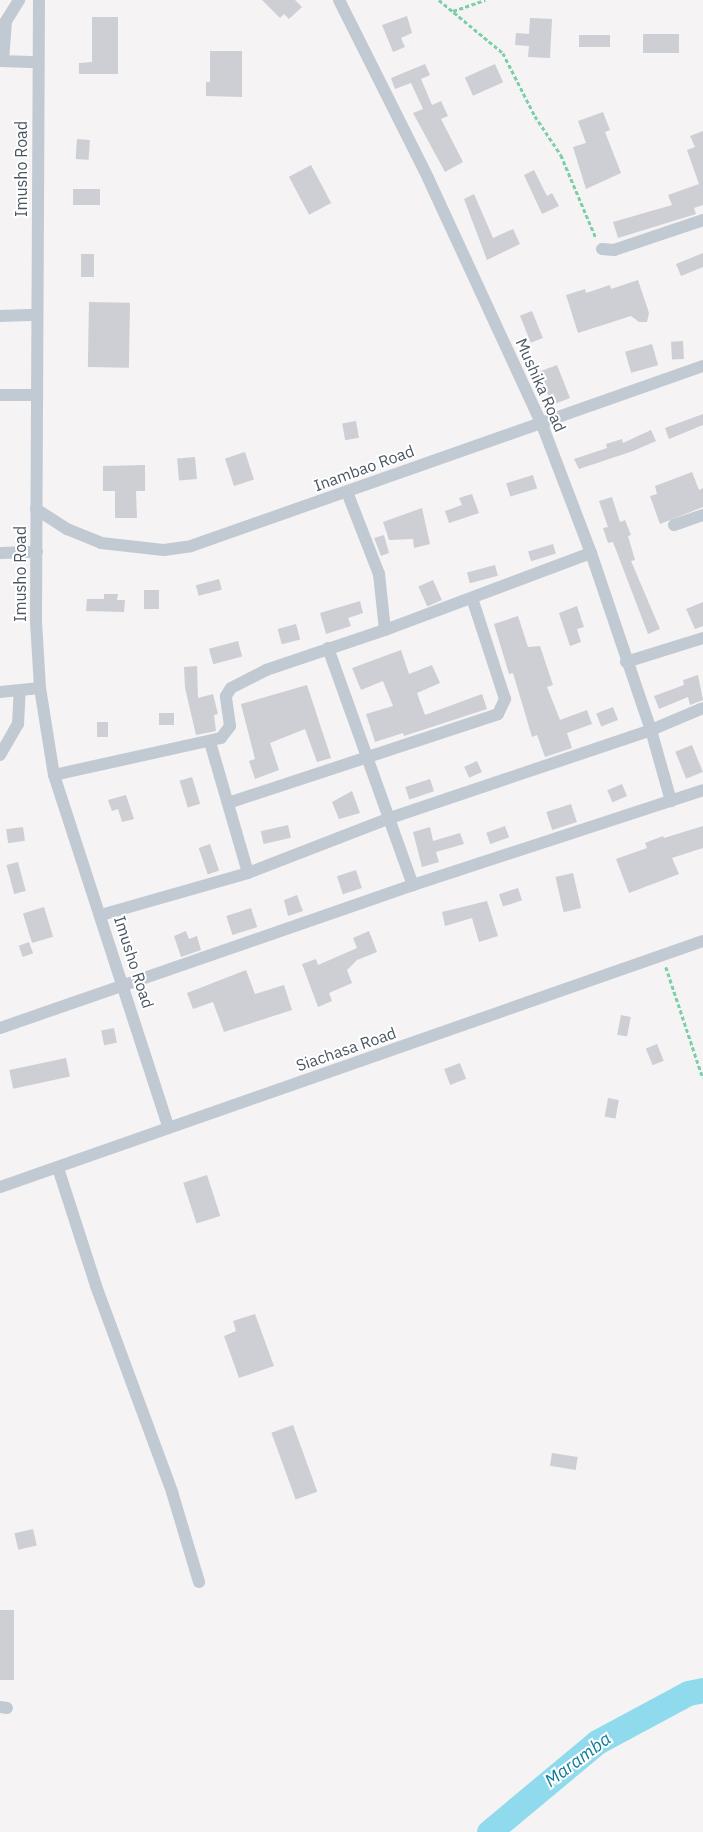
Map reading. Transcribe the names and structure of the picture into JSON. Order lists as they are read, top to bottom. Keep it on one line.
{"streets":{"street":["Imusho Road","Mushika Road","Inambao Road","Siachasa Road"]},"crossings":[["Imusho Road","Inambao Road"],["Imusho Road","Siachasa Road"],["Mushika Road","Inambao Road"]],"water":["Maramba"]}
